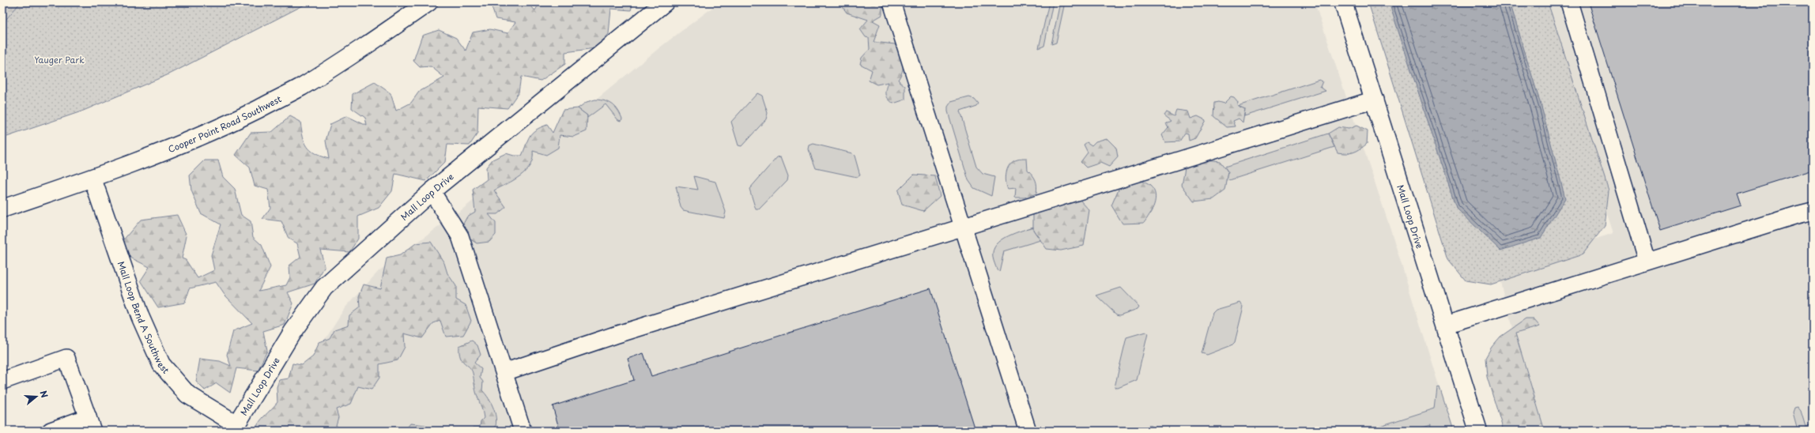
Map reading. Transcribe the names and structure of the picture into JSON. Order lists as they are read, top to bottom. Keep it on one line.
{"streets":{"street":["Cooper Point Road Southwest","Mall Loop Drive","Mall Loop Bend A Southwest"]},"crossings":[["Cooper Point Road Southwest","Mall Loop Bend A Southwest"],["Mall Loop Drive","Mall Loop Bend A Southwest"]],"parks":["Yauger Park"],"north":"right"}
